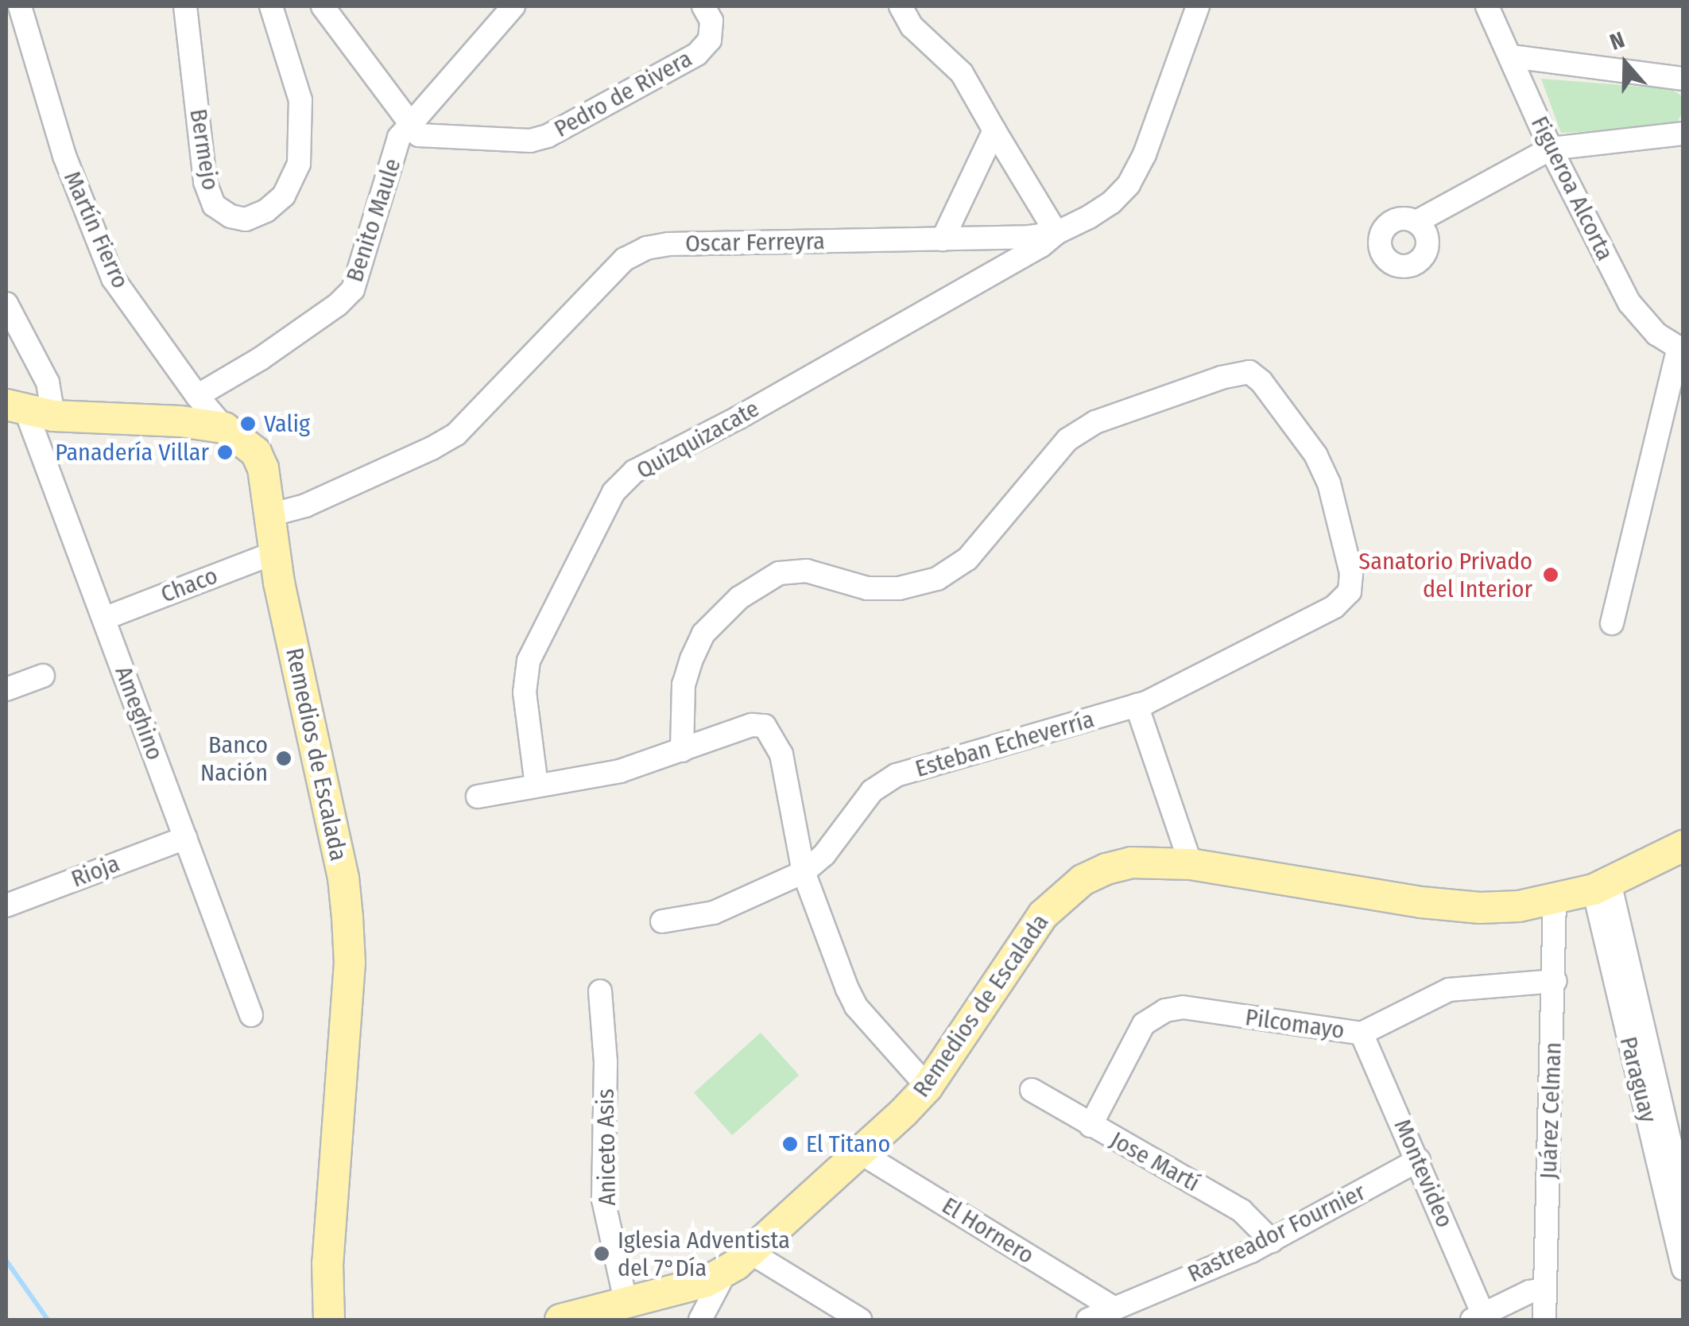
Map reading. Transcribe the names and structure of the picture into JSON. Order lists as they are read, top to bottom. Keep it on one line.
{"streets":{"main road":["Remedios de Escalada"],"street":["Pedro de Rivera","Bermejo","Figueroa Alcorta","Benito Maule","Martín Fierro","Oscar Ferreyra","Quizquizacate","Chaco","Ameghino","Esteban Echeverría","Rioja","Pilcomayo","Paraguay","Juárez Celman","Aniceto Asis","Jose Martí","Montevideo","El Hornero","Rastreador Fournier"]},"crossings":[["Pedro de Rivera","Benito Maule"],["Benito Maule","Martín Fierro"],["Martín Fierro","Remedios de Escalada"],["Oscar Ferreyra","Quizquizacate"],["Oscar Ferreyra","Remedios de Escalada"],["Chaco","Ameghino"],["Chaco","Remedios de Escalada"],["Ameghino","Rioja"],["Remedios de Escalada","Paraguay"],["Remedios de Escalada","Juárez Celman"],["Remedios de Escalada","Aniceto Asis"],["Remedios de Escalada","El Hornero"],["Pilcomayo","Juárez Celman"],["Pilcomayo","Jose Martí"],["Pilcomayo","Montevideo"],["Jose Martí","Rastreador Fournier"],["Montevideo","Rastreador Fournier"],["El Hornero","Rastreador Fournier"]],"places":["Valig","Panadería Villar","Sanatorio Privado del Interior","Banco Nación","El Titano","Iglesia Adventista del 7°Día"],"north":"top"}
